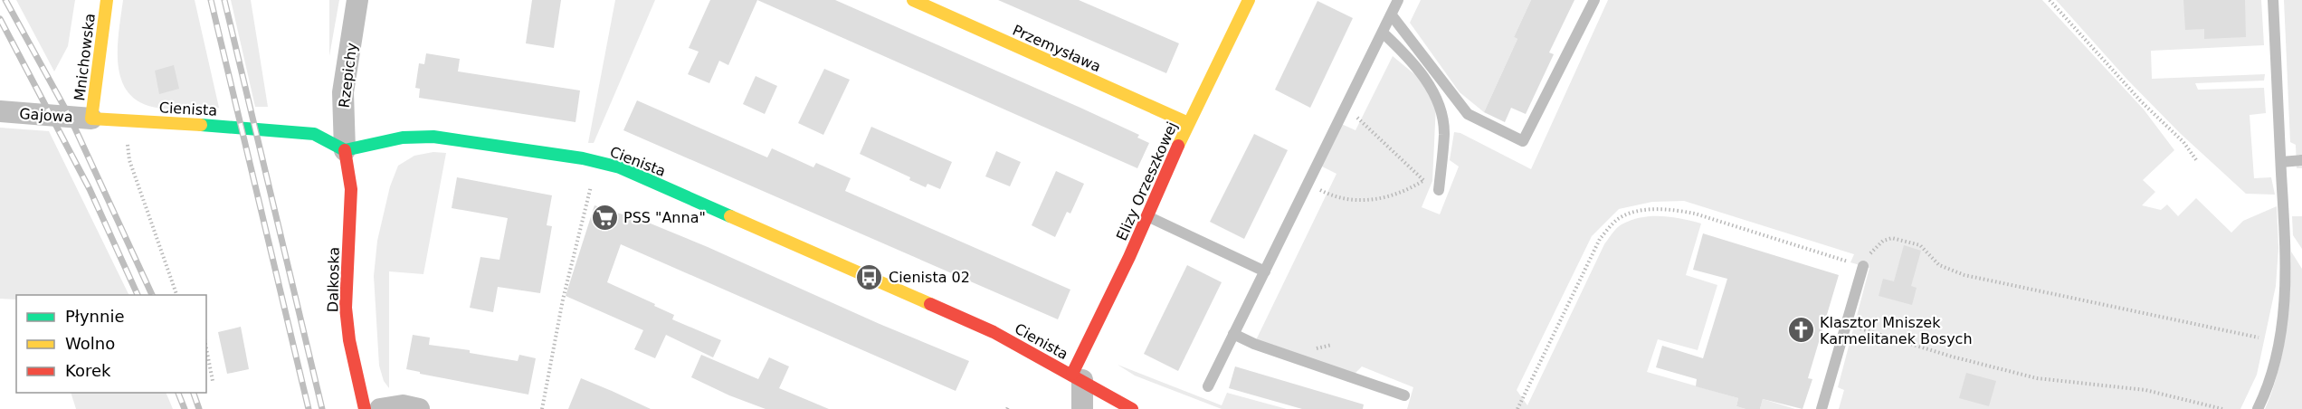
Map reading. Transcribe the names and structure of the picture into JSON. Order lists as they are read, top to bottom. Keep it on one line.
{"streets":{"street":["Przemysława","Mnichowska","Rzepichy","Cienista","Gajowa","Elizy Orzeszkowej","Dalkoska"]},"crossings":[["Przemysława","Elizy Orzeszkowej"],["Mnichowska","Cienista"],["Mnichowska","Gajowa"],["Rzepichy","Cienista"],["Rzepichy","Dalkoska"],["Cienista","Gajowa"],["Cienista","Elizy Orzeszkowej"],["Cienista","Dalkoska"]],"places":{"supermarket":["PSS \"Anna\""],"bus stop":["Cienista 02"],"church":["Klasztor Mniszek Karmelitanek Bosych"]},"legend":["Płynnie","Wolno","Korek"]}
